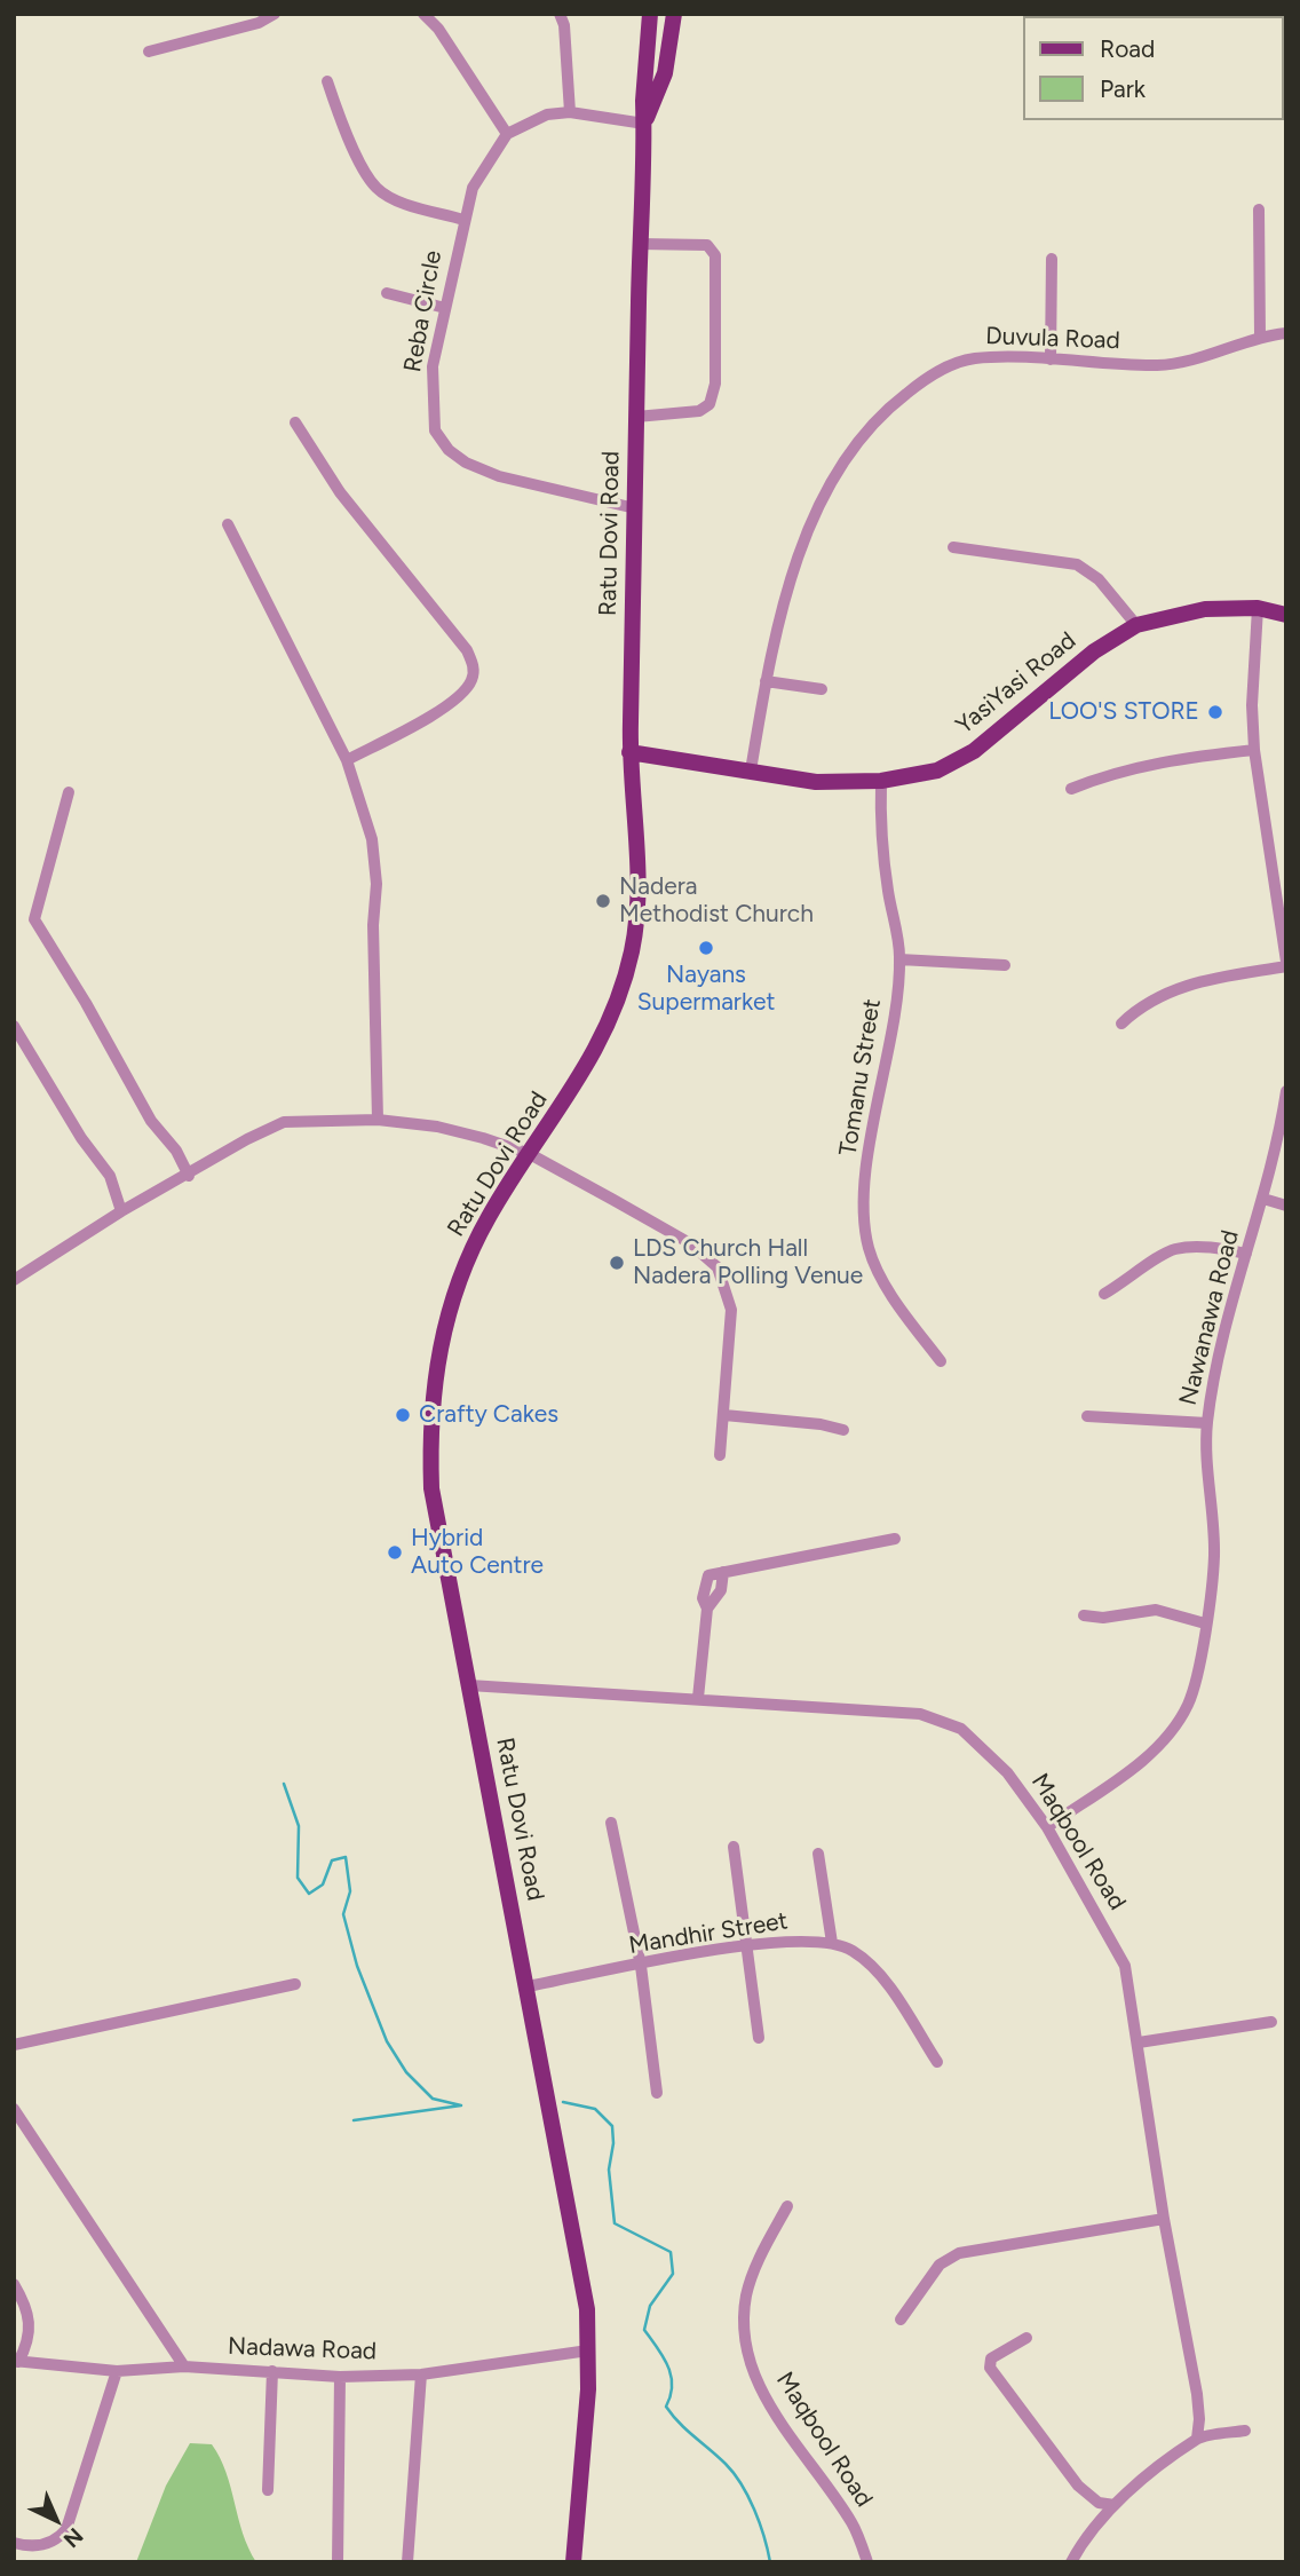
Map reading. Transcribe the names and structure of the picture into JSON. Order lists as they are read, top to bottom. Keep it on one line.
{"streets":{"main road":["Ratu Dovi Road","YasiYasi Road"],"street":["Reba Circle","Duvula Road","Tomanu Street","Nawanawa Road","Maqbool Road","Mandhir Street","Nadawa Road"]},"crossings":[["Reba Circle","Ratu Dovi Road"],["Duvula Road","YasiYasi Road"],["Ratu Dovi Road","YasiYasi Road"],["Ratu Dovi Road","Maqbool Road"],["Ratu Dovi Road","Mandhir Street"],["Ratu Dovi Road","Nadawa Road"],["YasiYasi Road","Tomanu Street"],["Nawanawa Road","Maqbool Road"]],"places":["LOO'S STORE","Nadera Methodist Church","Nayans Supermarket","LDS Church Hall Nadera Polling Venue","Crafty Cakes","Hybrid Auto Centre"],"legend":["Road","Park"],"north":"bottom right"}
